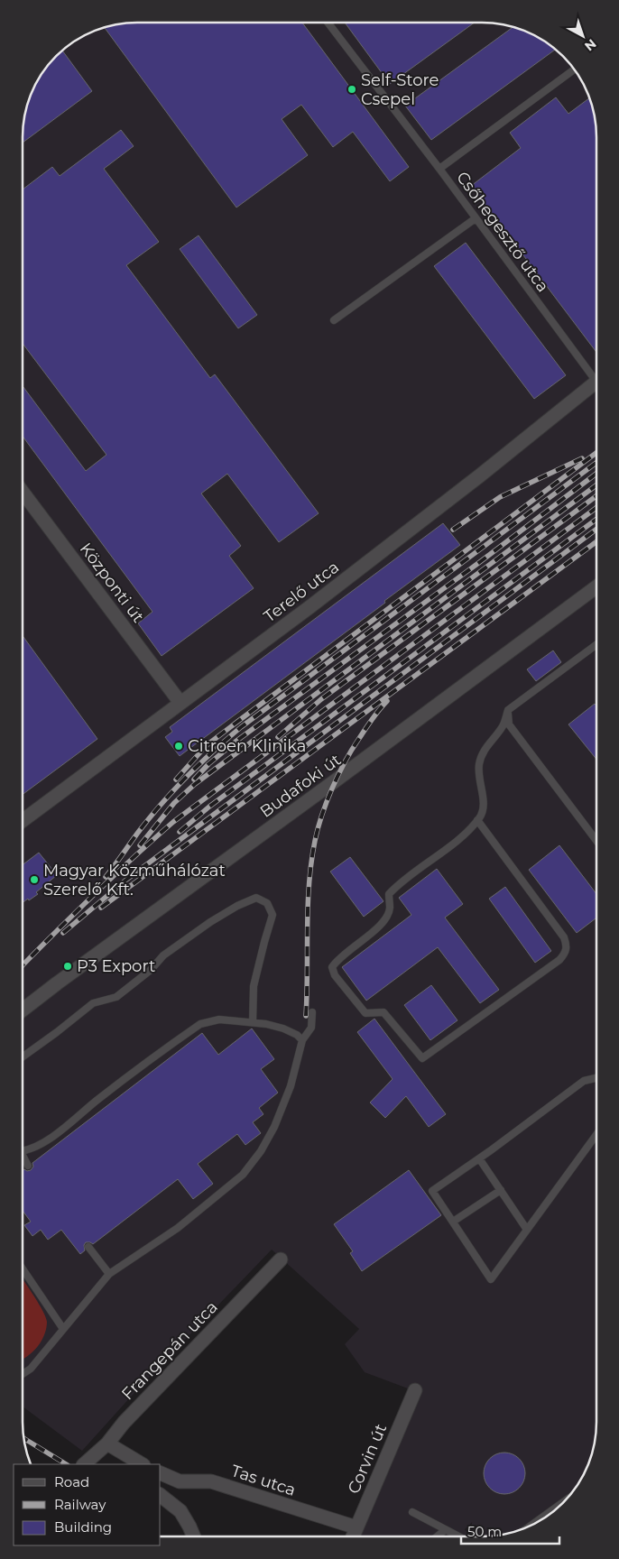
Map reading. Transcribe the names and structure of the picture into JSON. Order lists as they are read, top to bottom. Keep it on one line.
{"streets":{"street":["Központi út","Terelő utca","Budafoki út","Frangepán utca","Corvin út","Tas utca"],"lane":["Csőhegesztő utca"]},"crossings":[["Központi út","Terelő utca"],["Corvin út","Tas utca"]],"places":["Self-Store Csepel","Citroen Klinika","Magyar Közműhálózat Szerelő Kft.","P3 Export"],"legend":["Road","Railway","Building"],"scale_bar":"50 m","north":"bottom right"}
